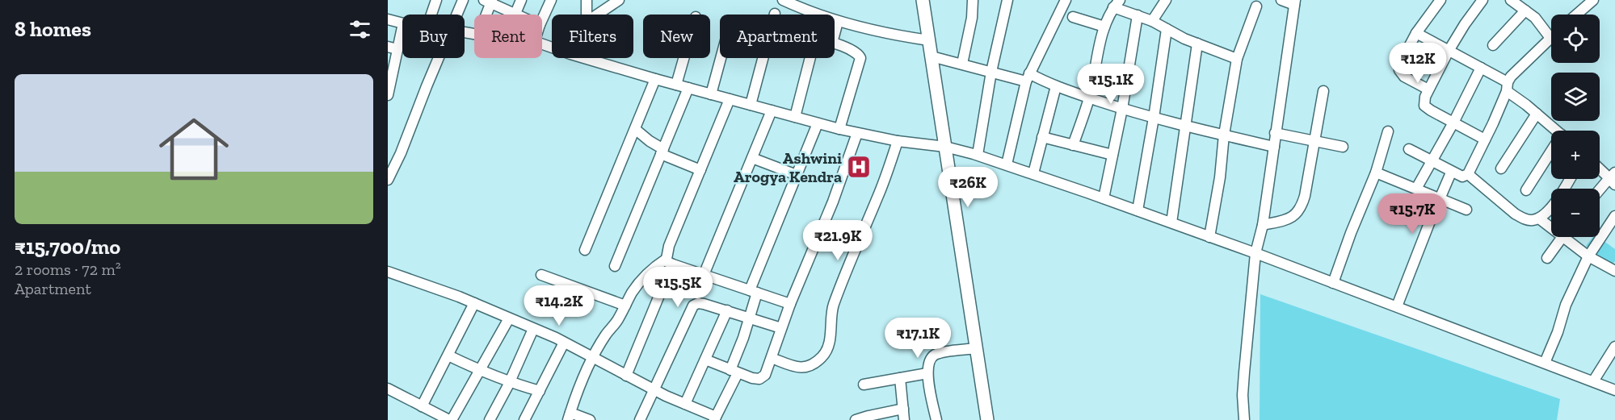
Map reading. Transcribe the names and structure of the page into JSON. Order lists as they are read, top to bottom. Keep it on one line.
{"places":{"hospital":["Ashwini Arogya Kendra"]},"page":{"heading":"8 homes","map_buttons":["+","−"],"chip":["Buy","Rent","Filters","New","Apartment"],"price":["₹12K","₹15.1K","₹26K","₹15.7K","₹21.9K","₹15.5K","₹14.2K","₹17.1K"],"list":[{"name":"₹15,700/mo","note":"2 rooms · 72 m² · Apartment"}]}}
